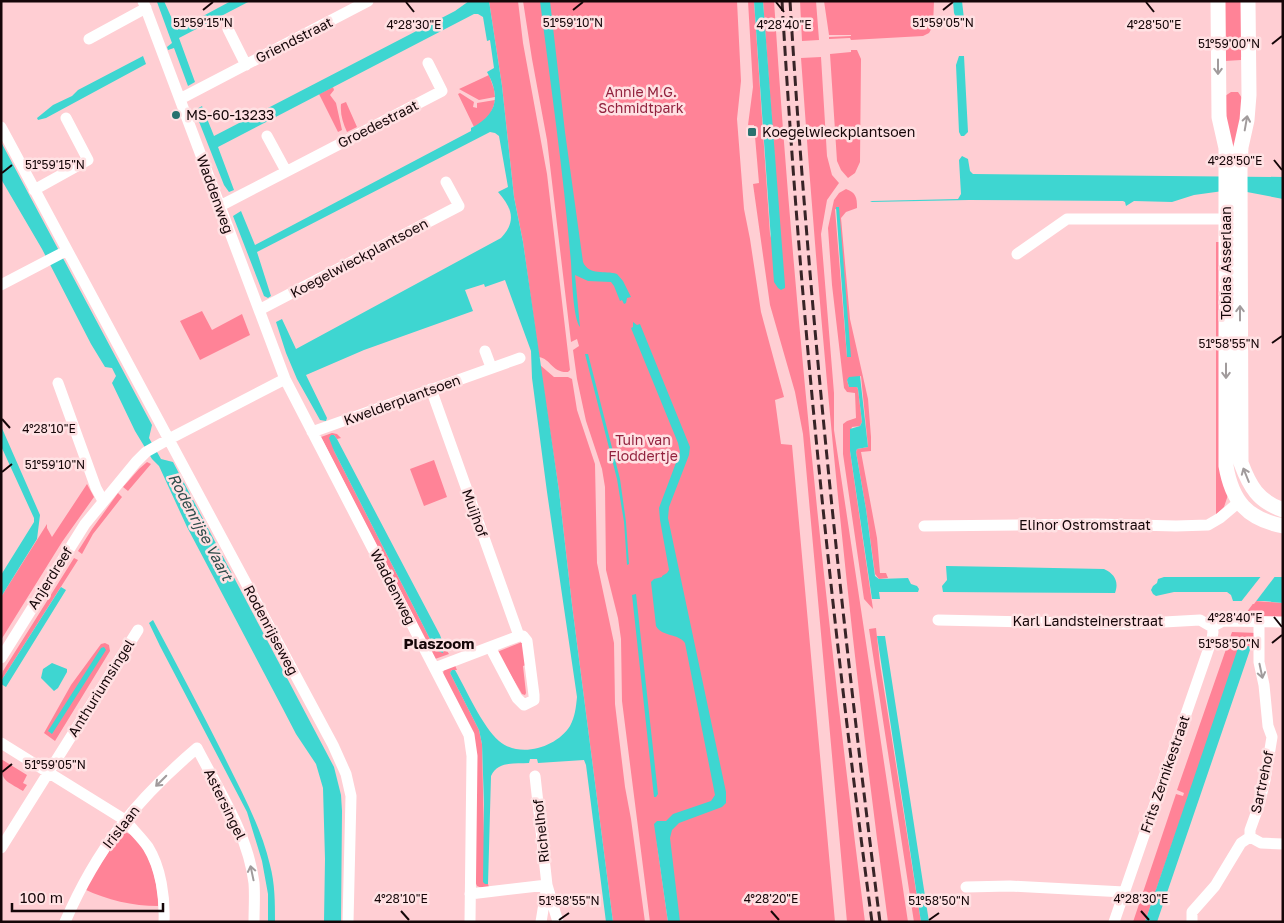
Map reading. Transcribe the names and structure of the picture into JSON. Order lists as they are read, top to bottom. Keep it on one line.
{"streets":{"street":["Griendstraat","Groedestraat","Waddenweg","Koegelwieckplantsoen","Tobias Asserlaan","Kwelderplantsoen","Muijhof","Elinor Ostromstraat","Anjerdreef","Karl Landsteinerstraat","Rodenrijseweg","Anthuriumsingel","Frits Zernikestraat","Sartrehof","Astersingel","Irislaan","Richelhof"]},"crossings":[["Griendstraat","Waddenweg"],["Groedestraat","Waddenweg"],["Waddenweg","Koegelwieckplantsoen"],["Waddenweg","Kwelderplantsoen"],["Tobias Asserlaan","Elinor Ostromstraat"],["Kwelderplantsoen","Muijhof"],["Anjerdreef","Rodenrijseweg"],["Karl Landsteinerstraat","Frits Zernikestraat"],["Karl Landsteinerstraat","Sartrehof"],["Astersingel","Irislaan"]],"one_way":["Irislaan"],"districts":["Plaszoom"],"water":["Rodenrijse Vaart"],"parks":["Annie M.G. Schmidtpark","Tuin van Floddertje"],"places":{"other":["MS-60-13233"],"transit":["Koegelwieckplantsoen"]},"scale_bar":"100 m","coordinates":["51°59'15\"N","51°59'10\"N","51°59'05\"N","4°28'50\"E","4°28'30\"E","4°28'40\"E","51°59'00\"N","51°58'55\"N","4°28'10\"E","51°58'50\"N","4°28'20\"E"]}
